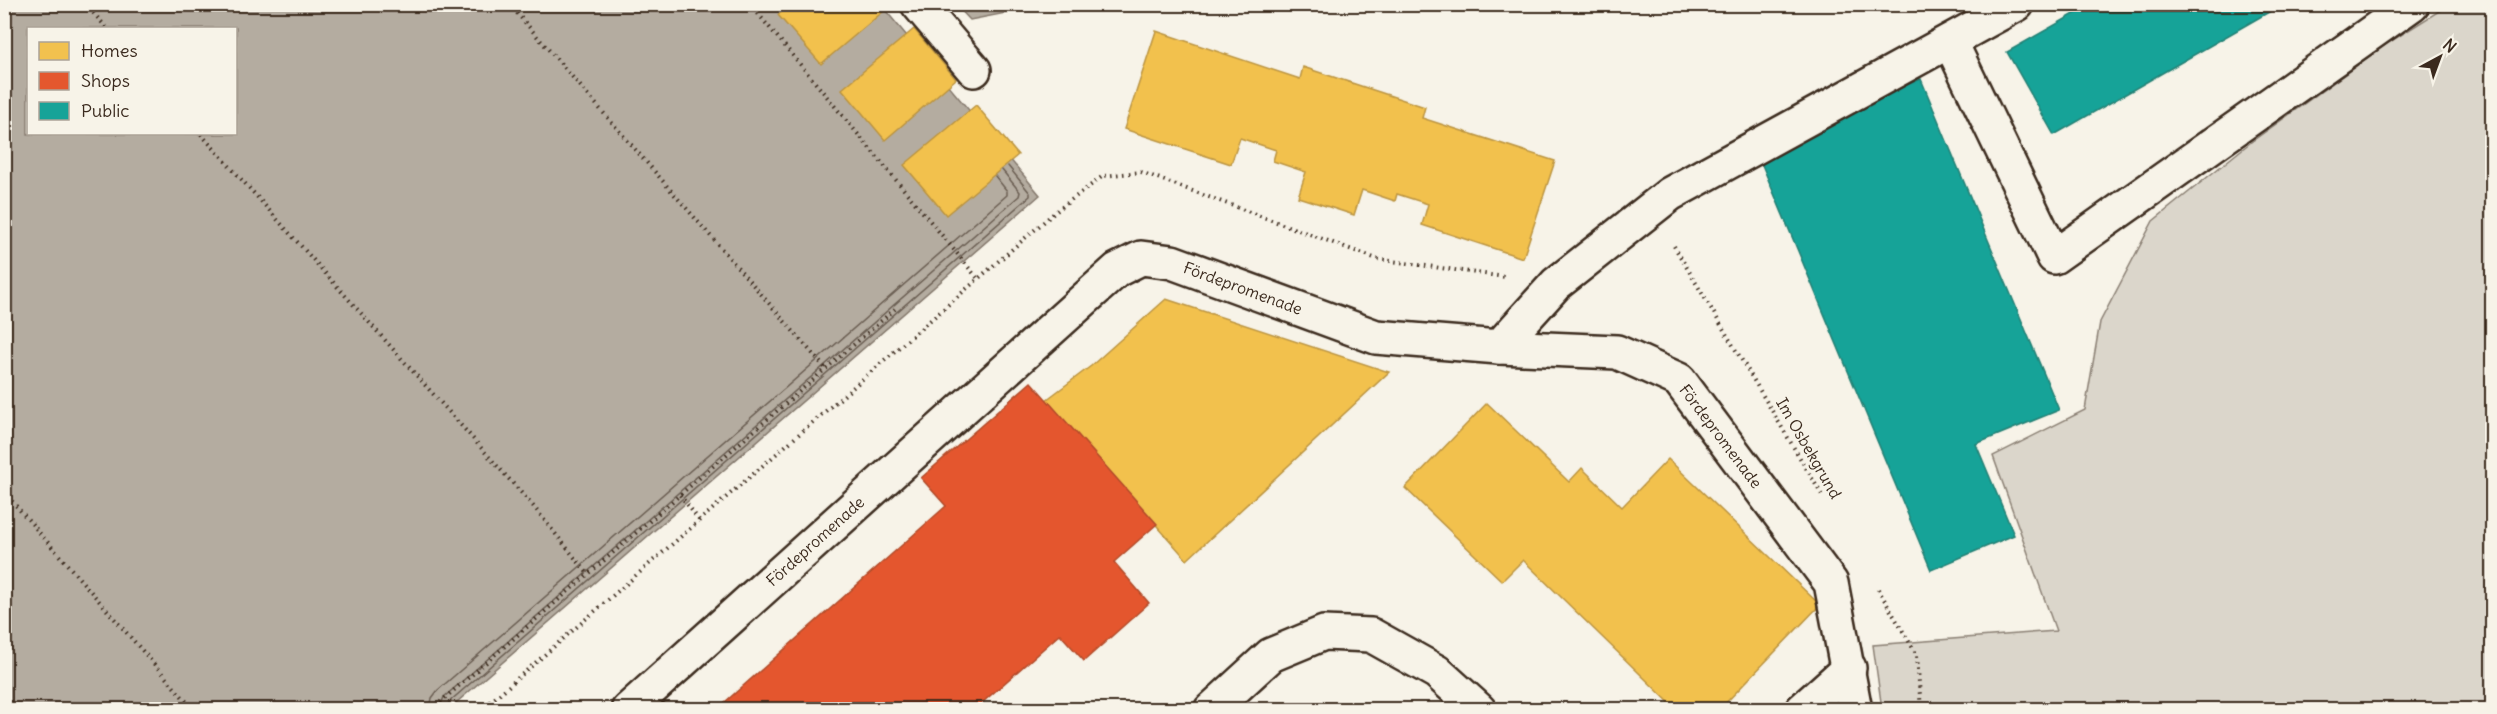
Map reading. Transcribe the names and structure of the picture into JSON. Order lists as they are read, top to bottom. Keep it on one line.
{"streets":{"street":["Fördepromenade"],"path":["Im Osbekgrund"]},"legend":["Homes","Shops","Public"],"north":"top right"}
